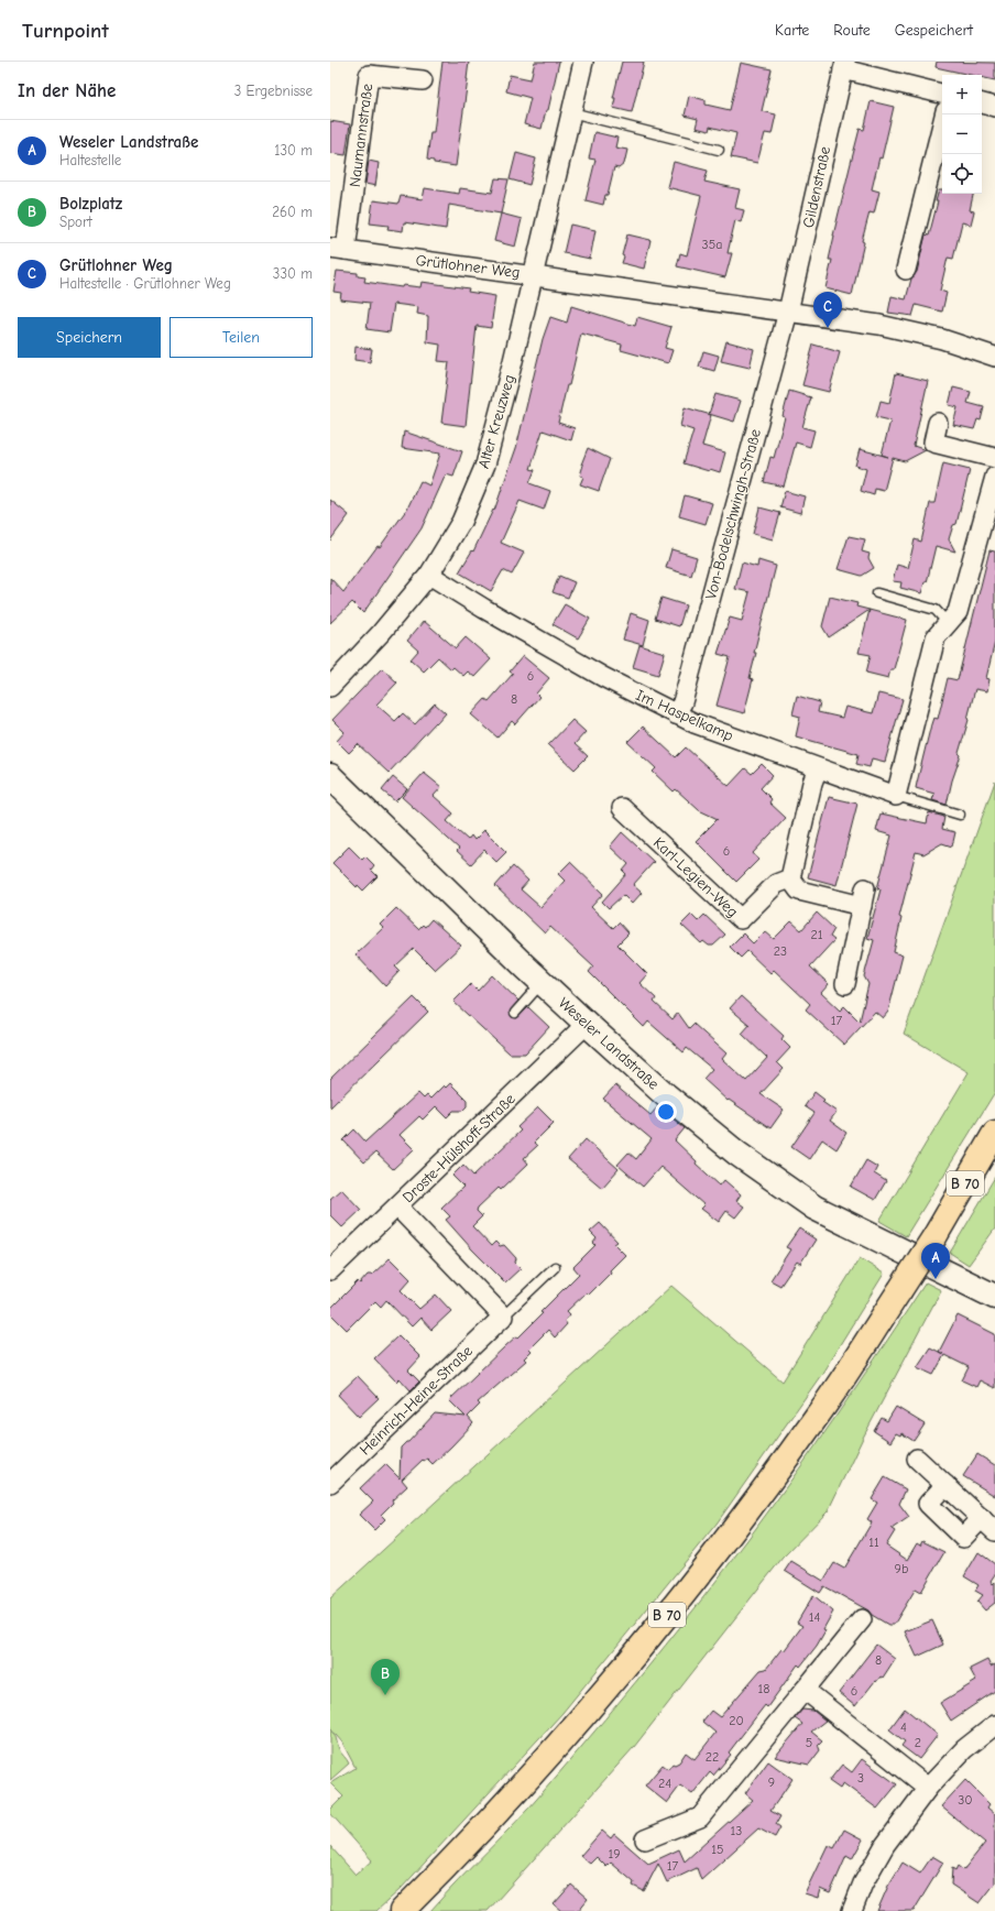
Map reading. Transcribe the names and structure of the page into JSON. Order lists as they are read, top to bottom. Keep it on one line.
{"streets":{"main road":["B 70"],"street":["Naumannstraße","Gildenstraße","Grütlohner Weg","Alter Kreuzweg","Von-Bodelschwingh-Straße","Im Haspelkamp","Karl-Legien-Weg","Weseler Landstraße","Droste-Hülshoff-Straße","Heinrich-Heine-Straße"]},"crossings":[["Naumannstraße","Grütlohner Weg"],["Gildenstraße","Grütlohner Weg"],["Gildenstraße","Von-Bodelschwingh-Straße"],["Grütlohner Weg","Alter Kreuzweg"],["Grütlohner Weg","Von-Bodelschwingh-Straße"],["Alter Kreuzweg","Im Haspelkamp"],["Von-Bodelschwingh-Straße","Im Haspelkamp"],["Weseler Landstraße","Droste-Hülshoff-Straße"]],"house_numbers":["35a","6","8","6","21","23","17","11","9b","14","8","18","6","20","4","5","2","22","3","9","24","30","13","15","19","17"],"page":{"header":"Turnpoint","nav":["Karte","Route","Gespeichert"],"heading":["In der Nähe","3 Ergebnisse"],"map_buttons":["+","−"],"list":[{"mark":"A","name":"Weseler Landstraße","note":"Haltestelle","value":"130 m"},{"mark":"B","name":"Bolzplatz","note":"Sport","value":"260 m"},{"mark":"C","name":"Grütlohner Weg","note":"Haltestelle · Grütlohner Weg","value":"330 m"}],"pins":["C","A","B"],"buttons":["Speichern","Teilen"]}}
